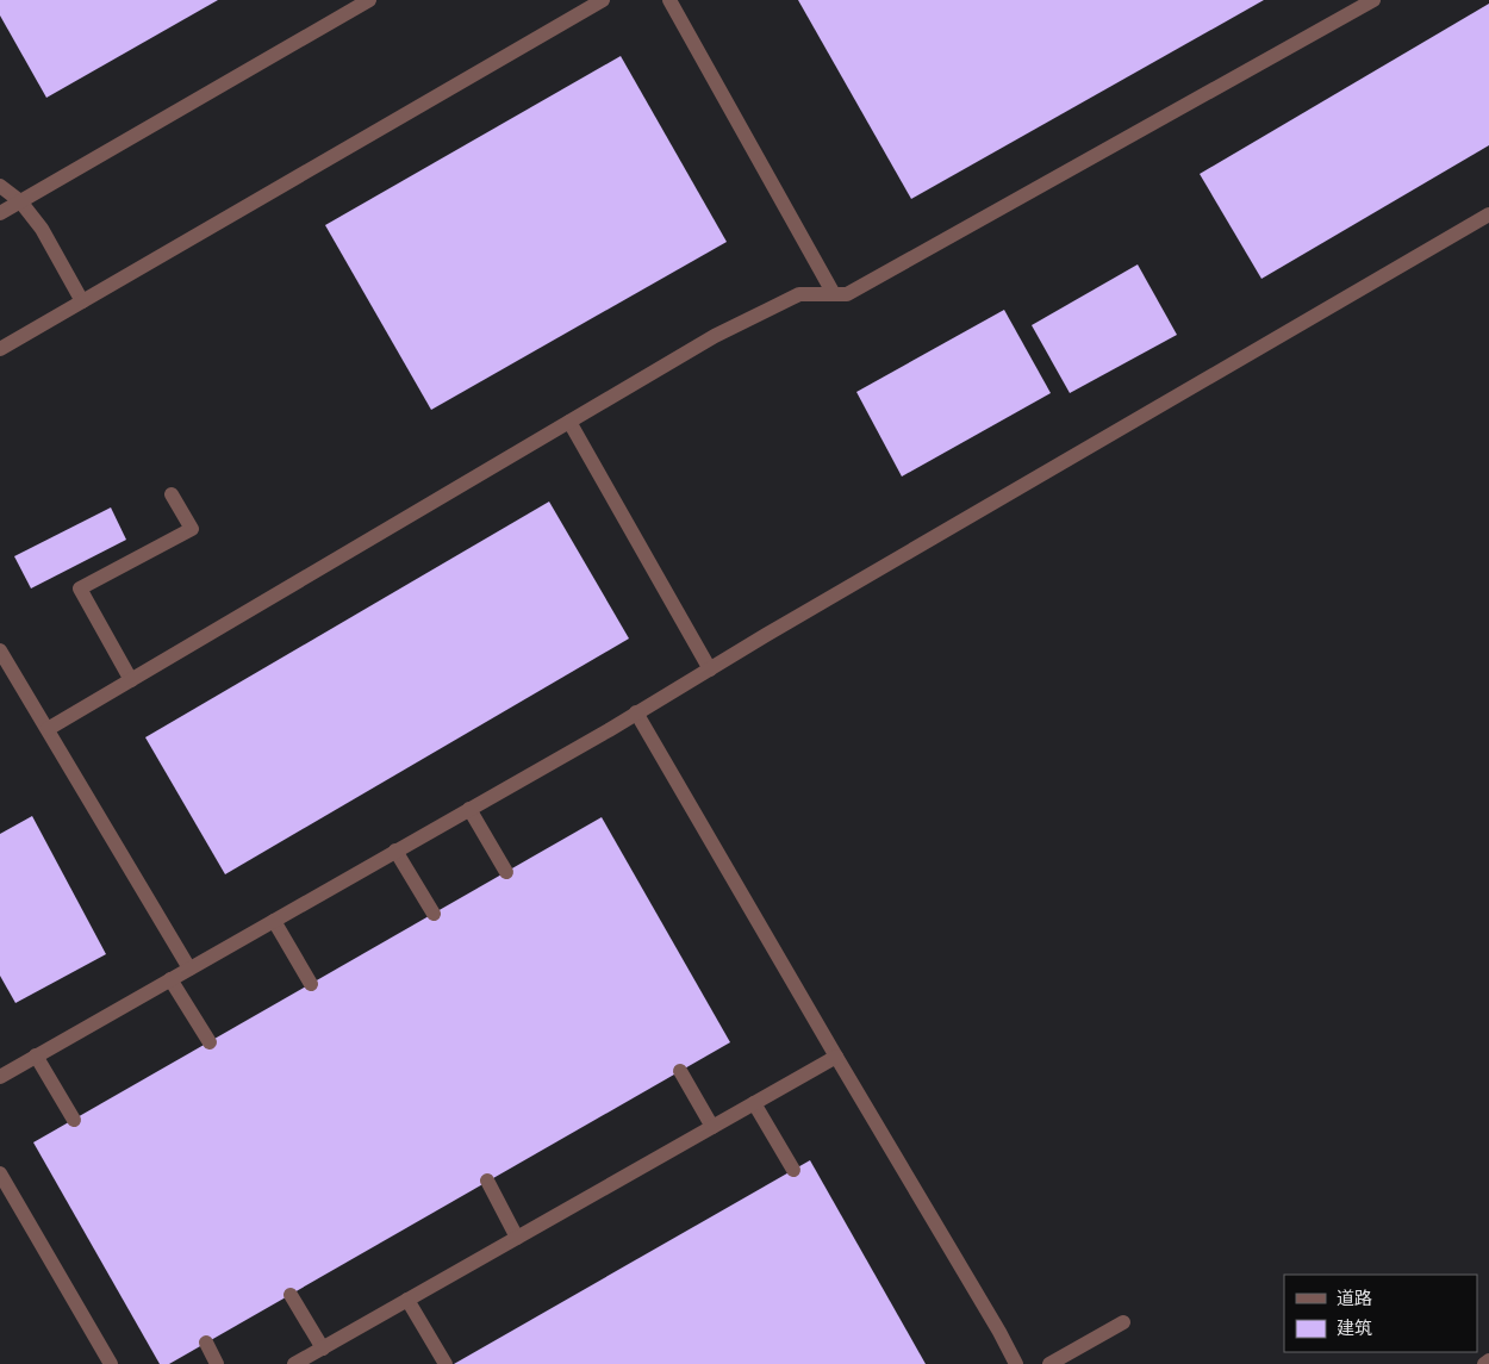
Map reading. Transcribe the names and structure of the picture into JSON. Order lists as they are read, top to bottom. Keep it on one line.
{"legend":["道路","建筑"]}
